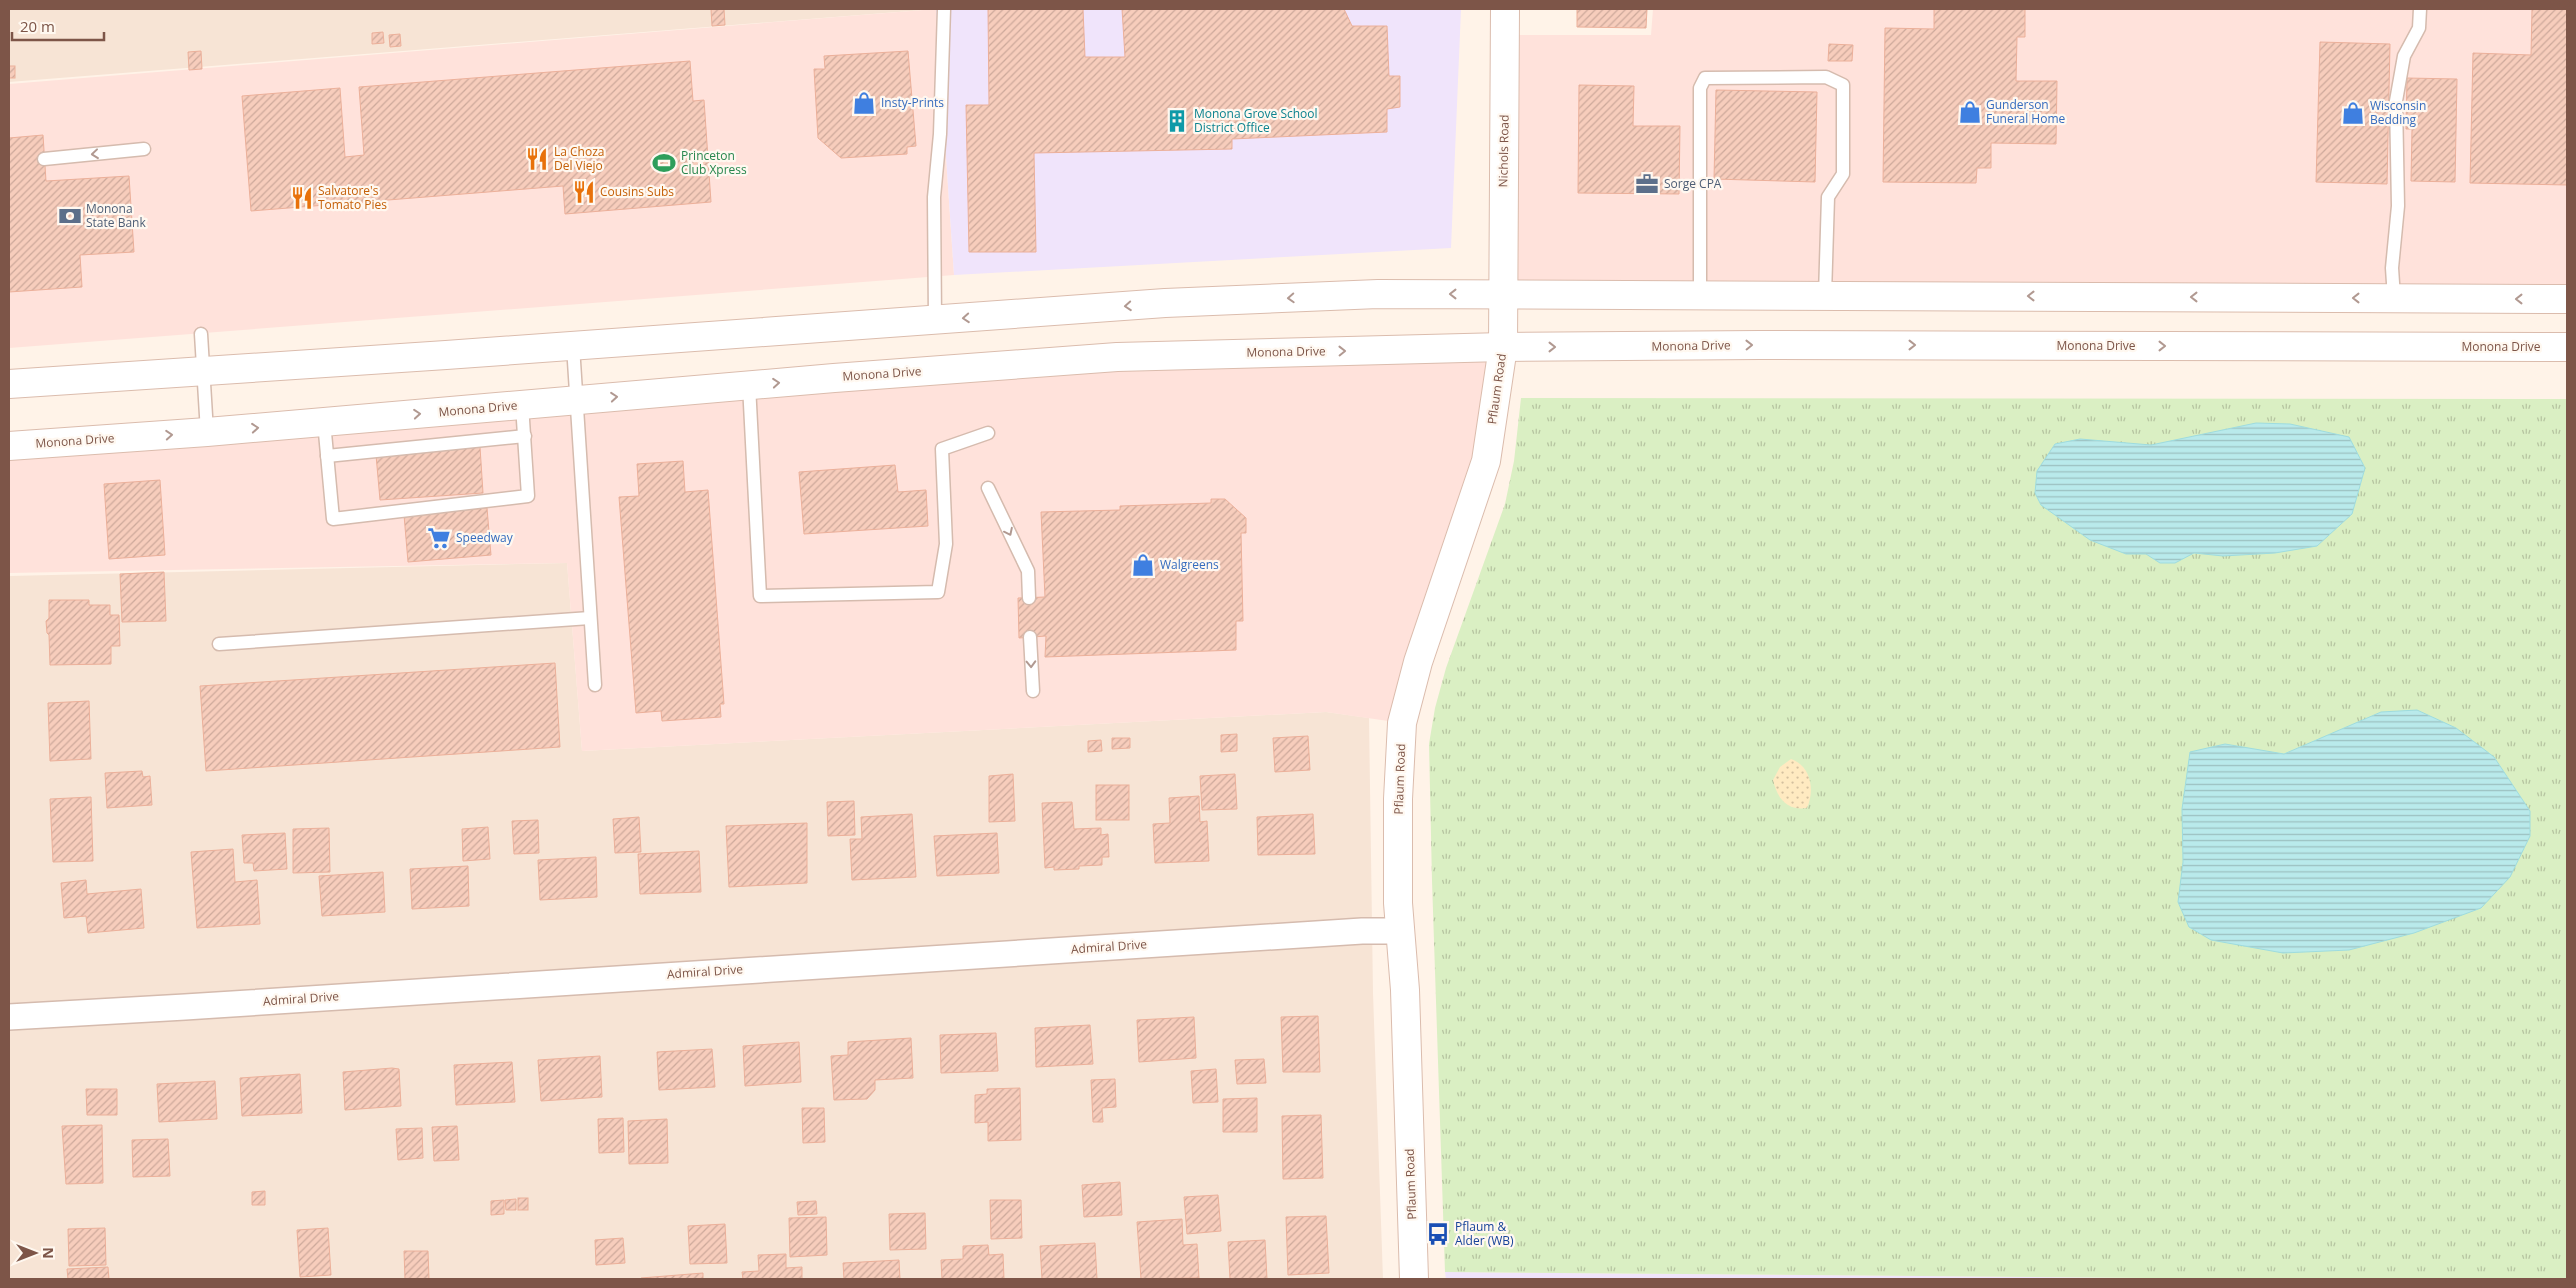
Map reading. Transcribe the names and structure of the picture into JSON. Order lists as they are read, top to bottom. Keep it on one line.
{"streets":{"street":["Nichols Road","Monona Drive","Pflaum Road","Admiral Drive"]},"crossings":[["Nichols Road","Pflaum Road"],["Monona Drive","Pflaum Road"],["Pflaum Road","Admiral Drive"]],"places":{"shop":["Insty-Prints","Gunderson Funeral Home","Wisconsin Bedding","Walgreens"],"building":["Monona Grove School District Office"],"restaurant":["La Choza Del Viejo","Cousins Subs","Salvatore's Tomato Pies"],"sports":["Princeton Club Xpress"],"office":["Sorge CPA"],"bank":["Monona State Bank"],"supermarket":["Speedway"],"bus stop":["Pflaum & Alder (WB)"]},"scale_bar":"20 m","north":"right"}
